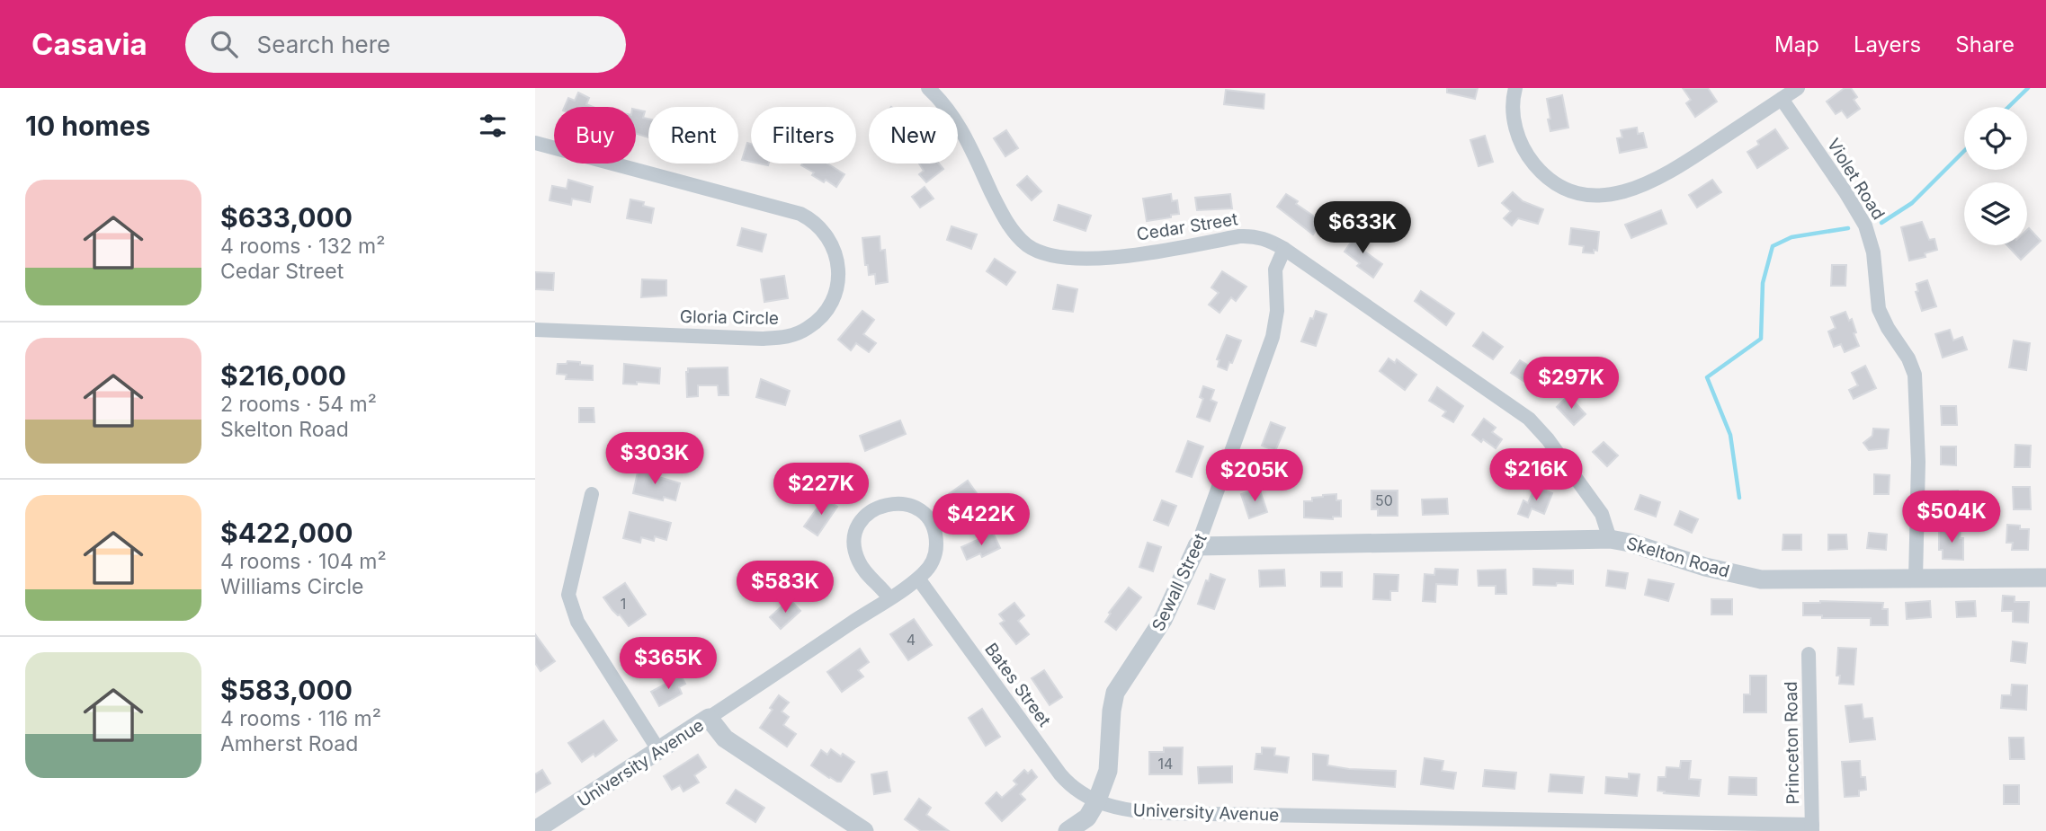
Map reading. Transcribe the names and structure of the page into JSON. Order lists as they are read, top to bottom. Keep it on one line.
{"streets":{"street":["Violet Road","Cedar Street","Gloria Circle","Skelton Road","Sewall Street","Bates Street","Princeton Road","University Avenue"]},"crossings":[["Violet Road","Skelton Road"],["Cedar Street","Skelton Road"],["Cedar Street","Sewall Street"],["Skelton Road","Sewall Street"],["Sewall Street","Bates Street"],["Sewall Street","University Avenue"],["Bates Street","University Avenue"],["Princeton Road","University Avenue"]],"house_numbers":["50","1","4","14"],"page":{"header":"Casavia","search":"Search here","nav":["Map","Layers","Share"],"heading":"10 homes","chip":["Buy","Rent","Filters","New"],"list":[{"name":"$633,000","note":"4 rooms · 132 m² · Cedar Street"},{"name":"$216,000","note":"2 rooms · 54 m² · Skelton Road"},{"name":"$422,000","note":"4 rooms · 104 m² · Williams Circle"},{"name":"$583,000","note":"4 rooms · 116 m² · Amherst Road"}],"price":["$633K","$297K","$303K","$216K","$205K","$227K","$504K","$422K","$583K","$365K"]}}
